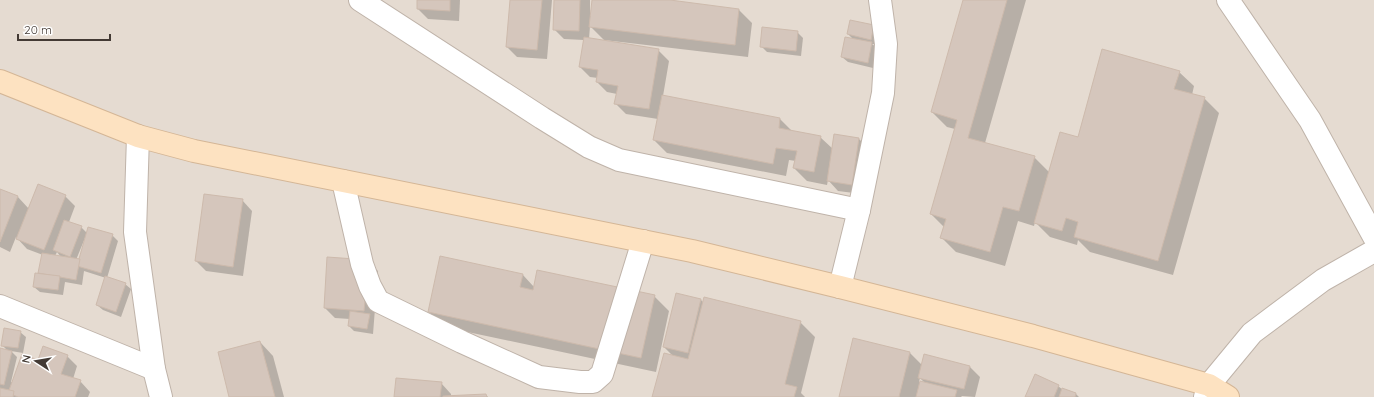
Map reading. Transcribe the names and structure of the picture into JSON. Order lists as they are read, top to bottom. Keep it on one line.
{"scale_bar":"20 m","north":"left"}
